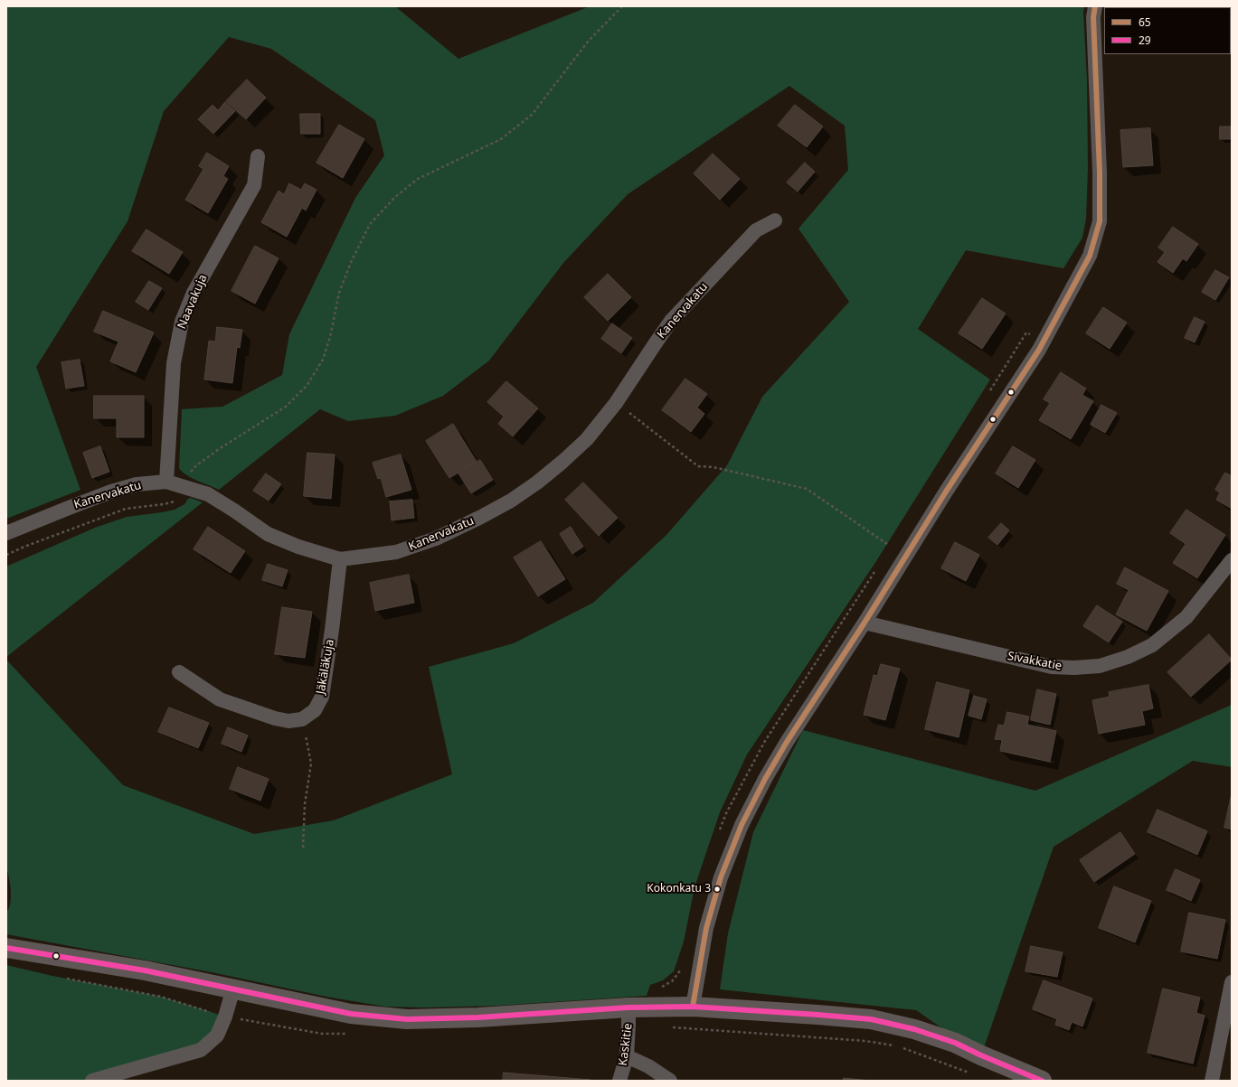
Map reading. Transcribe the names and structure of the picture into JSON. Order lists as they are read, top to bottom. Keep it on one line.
{"streets":{"street":["Naavakuja","Kanervakatu","Sivakkatie","Jäkäläkuja","Kaskitie"]},"crossings":[["Naavakuja","Kanervakatu"],["Kanervakatu","Jäkäläkuja"]],"places":["Kokonkatu 3"],"lines":["transit line 65","transit line 29"],"legend":["65","29"]}
